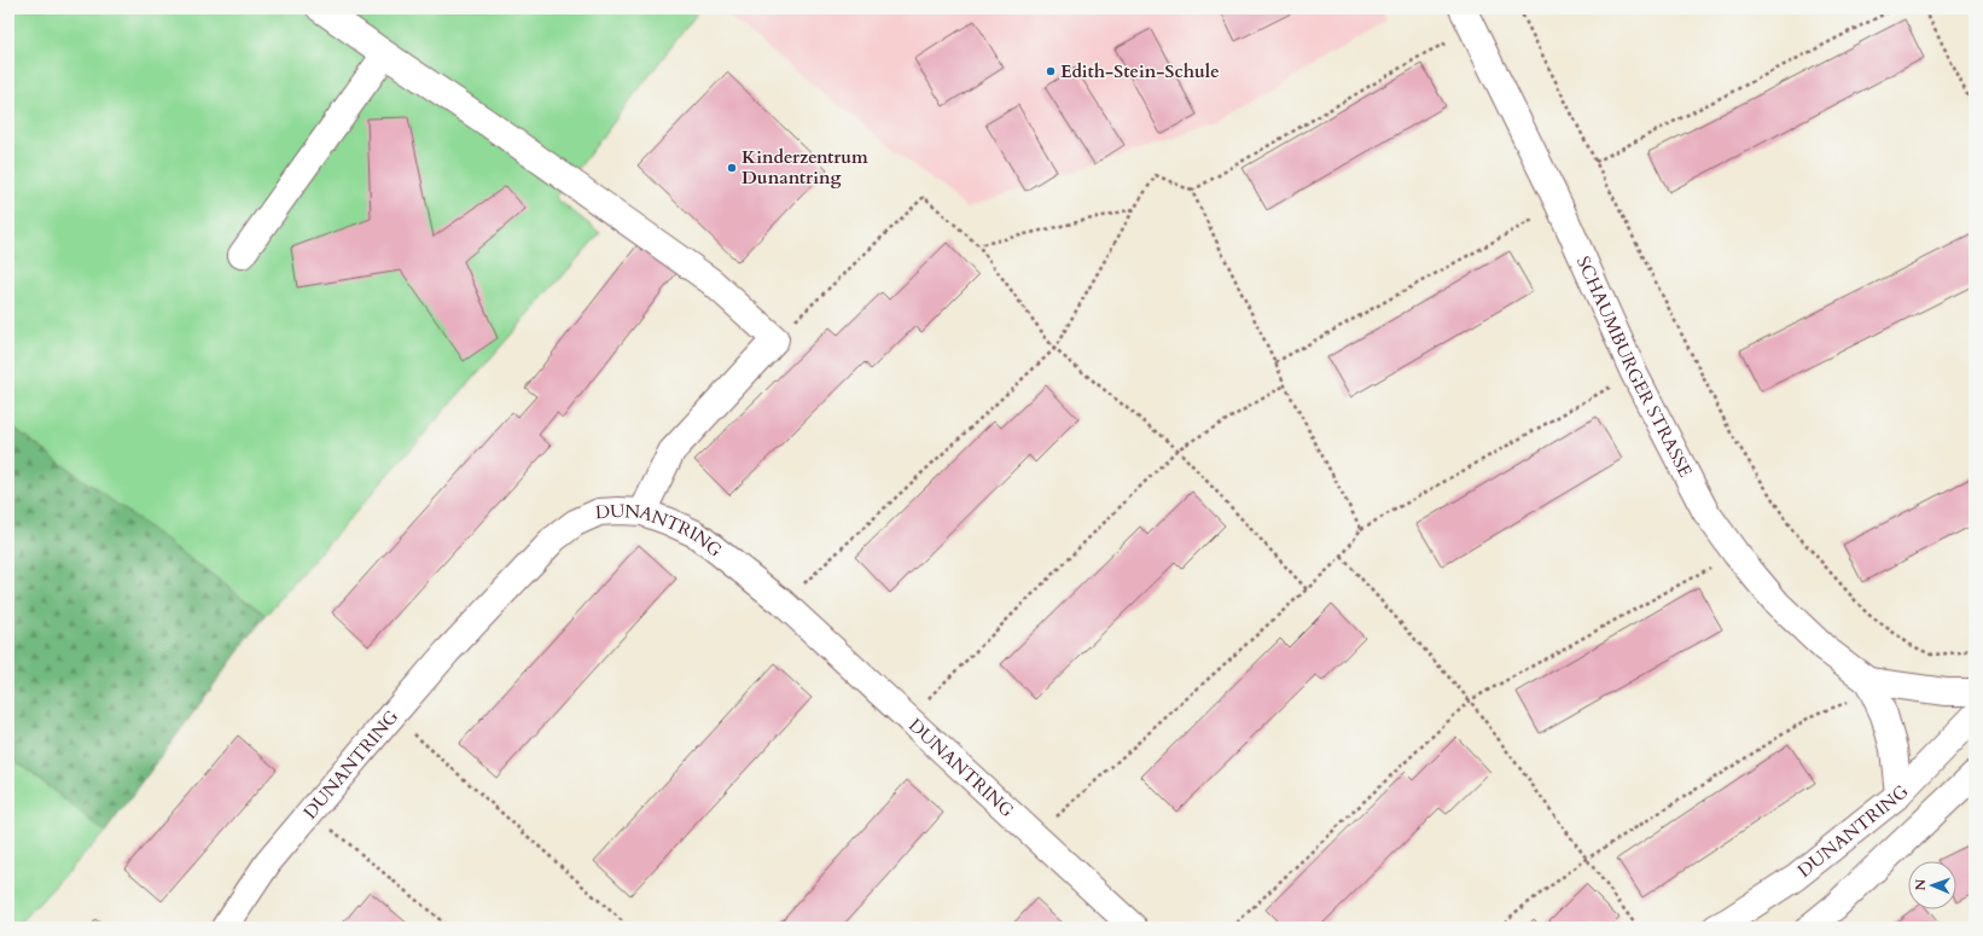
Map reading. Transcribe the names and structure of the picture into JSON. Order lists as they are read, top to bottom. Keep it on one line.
{"streets":{"street":["SCHAUMBURGER STRASSE","DUNANTRING"]},"places":["Edith-Stein-Schule","Kinderzentrum Dunantring"],"north":"left"}
